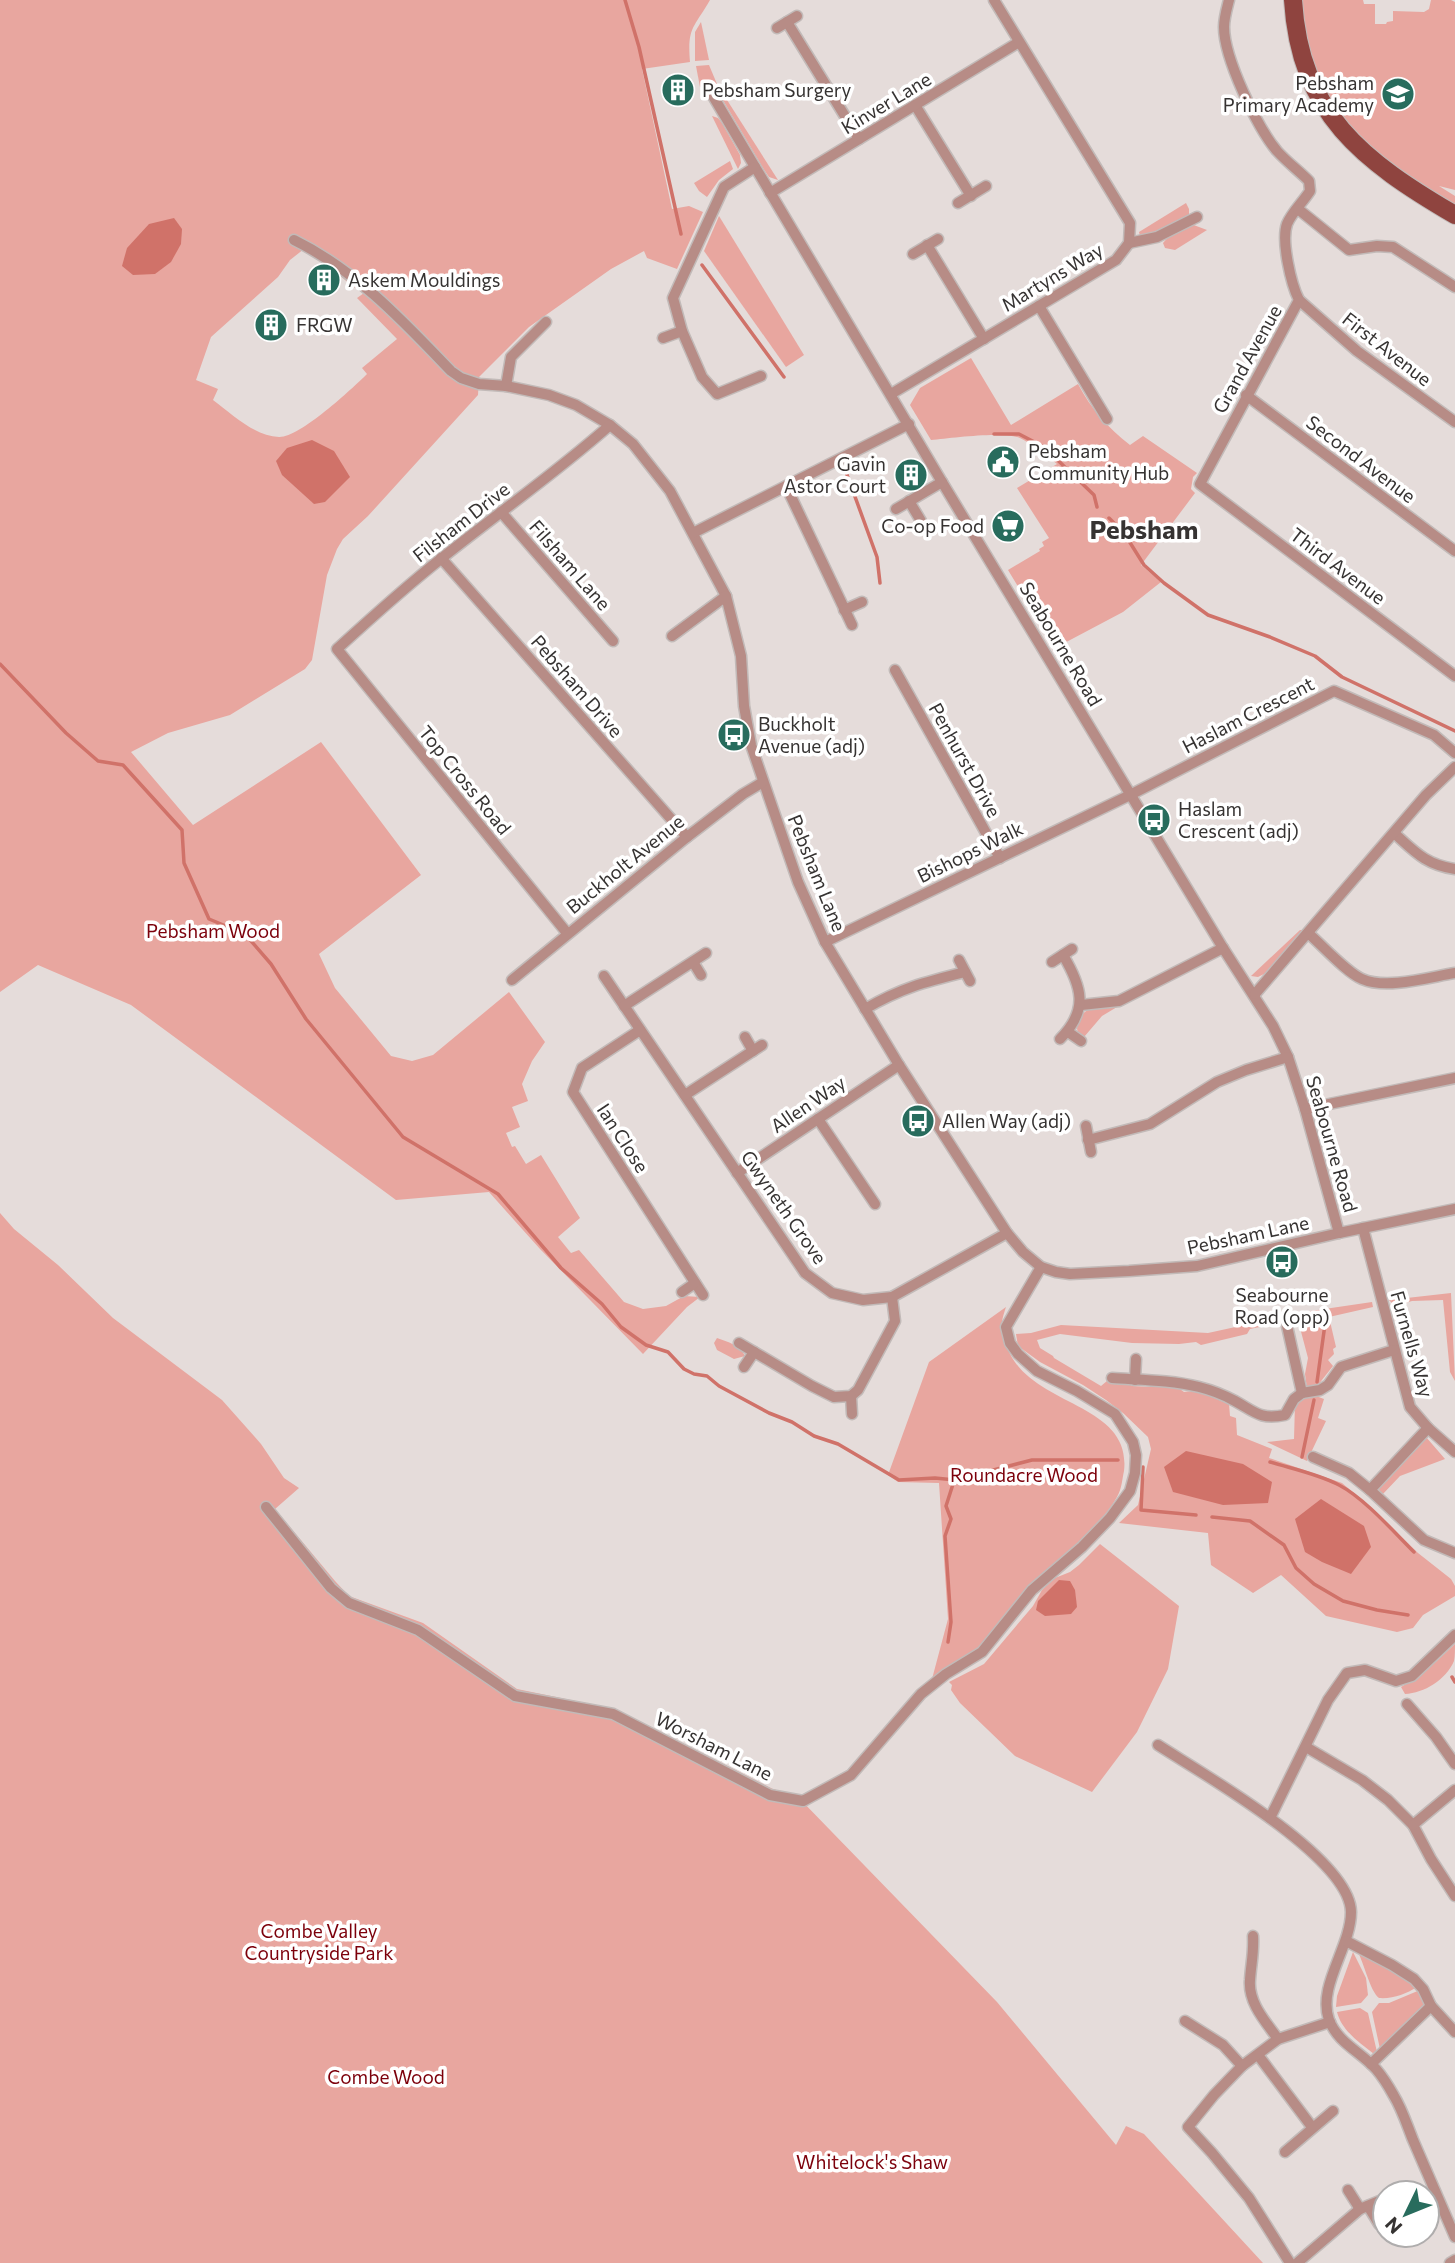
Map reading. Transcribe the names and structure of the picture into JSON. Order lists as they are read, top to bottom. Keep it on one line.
{"streets":{"street":["Kinver Lane","Martyns Way","First Avenue","Grand Avenue","Second Avenue","Filsham Drive","Filsham Lane","Third Avenue","Seabourne Road","Pebsham Drive","Haslam Crescent","Penhurst Drive","Top Cross Road","Bishops Walk","Buckholt Avenue","Pebsham Lane","Allen Way","Ian Close","Gwyneth Grove","Furnells Way","Worsham Lane"]},"crossings":[["Kinver Lane","Martyns Way"],["Kinver Lane","Seabourne Road"],["Martyns Way","Seabourne Road"],["First Avenue","Grand Avenue"],["Grand Avenue","Second Avenue"],["Grand Avenue","Third Avenue"],["Filsham Drive","Filsham Lane"],["Filsham Drive","Pebsham Drive"],["Filsham Drive","Top Cross Road"],["Filsham Drive","Pebsham Lane"],["Seabourne Road","Haslam Crescent"],["Seabourne Road","Bishops Walk"],["Seabourne Road","Pebsham Lane"],["Pebsham Drive","Buckholt Avenue"],["Haslam Crescent","Bishops Walk"],["Penhurst Drive","Bishops Walk"],["Top Cross Road","Buckholt Avenue"],["Bishops Walk","Pebsham Lane"],["Buckholt Avenue","Pebsham Lane"],["Pebsham Lane","Allen Way"],["Pebsham Lane","Gwyneth Grove"],["Pebsham Lane","Furnells Way"],["Pebsham Lane","Worsham Lane"],["Allen Way","Gwyneth Grove"],["Ian Close","Gwyneth Grove"]],"districts":["Pebsham"],"parks":["Pebsham Wood","Roundacre Wood","Combe Valley Countryside Park","Combe Wood","Whitelock's Shaw"],"places":{"building":["Pebsham Surgery","Askem Mouldings","FRGW","Gavin Astor Court"],"school or university":["Pebsham Primary Academy"],"public building":["Pebsham Community Hub"],"supermarket":["Co-op Food"],"bus stop":["Buckholt Avenue (adj)","Haslam Crescent (adj)","Allen Way (adj)","Seabourne Road (opp)"]},"north":"bottom left"}
